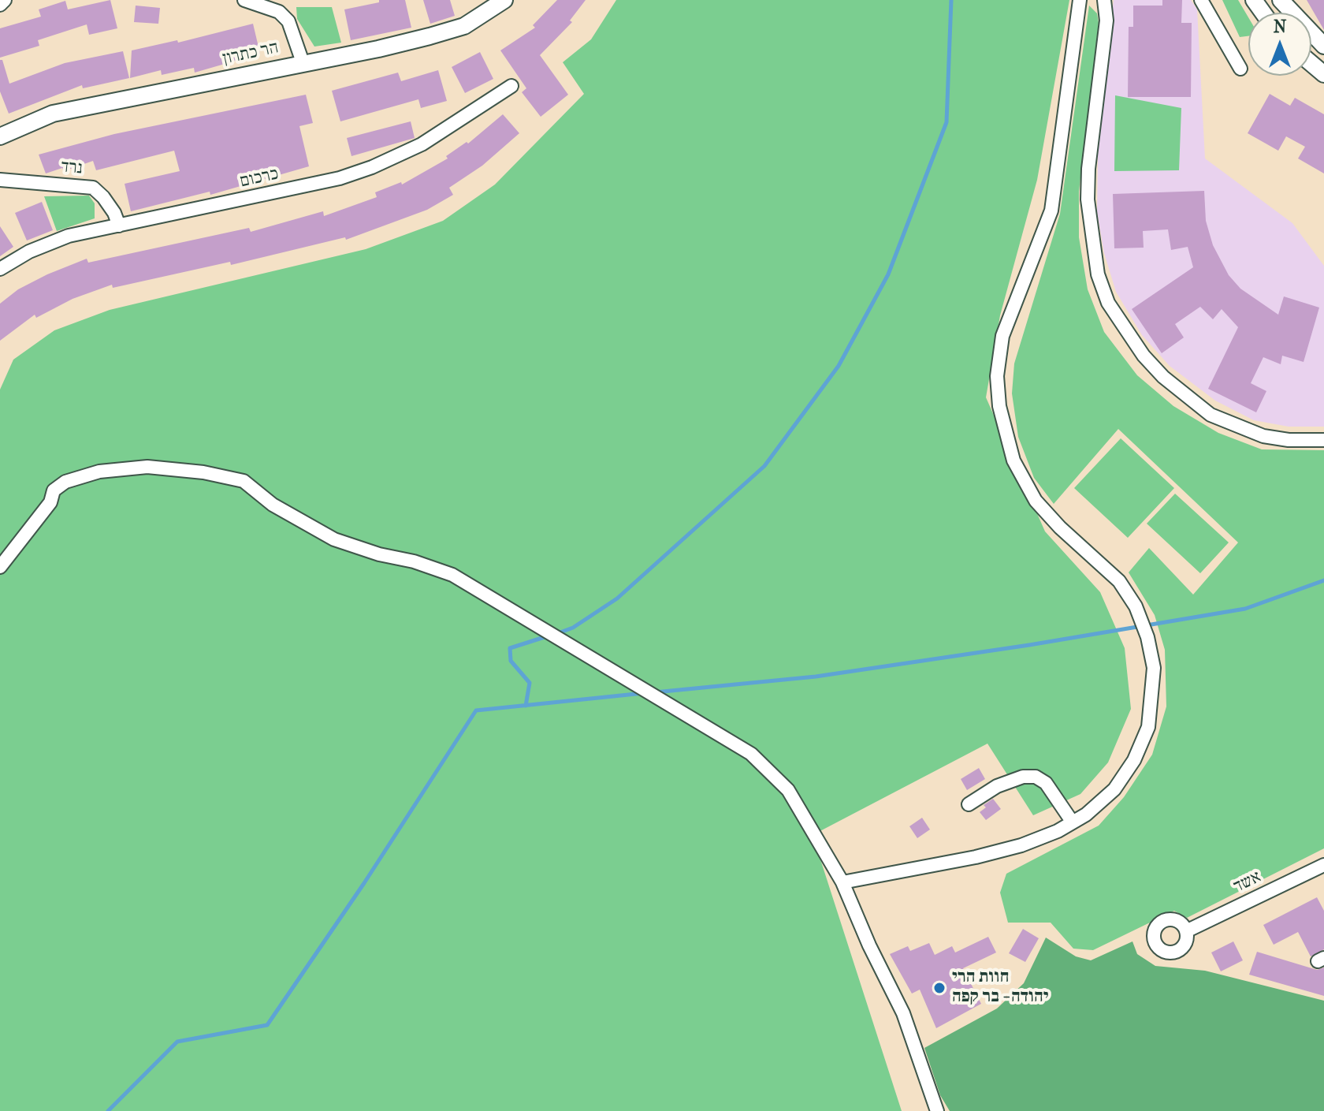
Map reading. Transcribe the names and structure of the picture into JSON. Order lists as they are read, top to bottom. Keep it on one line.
{"streets":{"street":["הר כתרון","נרד","כרכום","אשד"]},"crossings":[["נרד","כרכום"]],"places":["חוות הרי יהודה - בר קפה"],"north":"top"}
